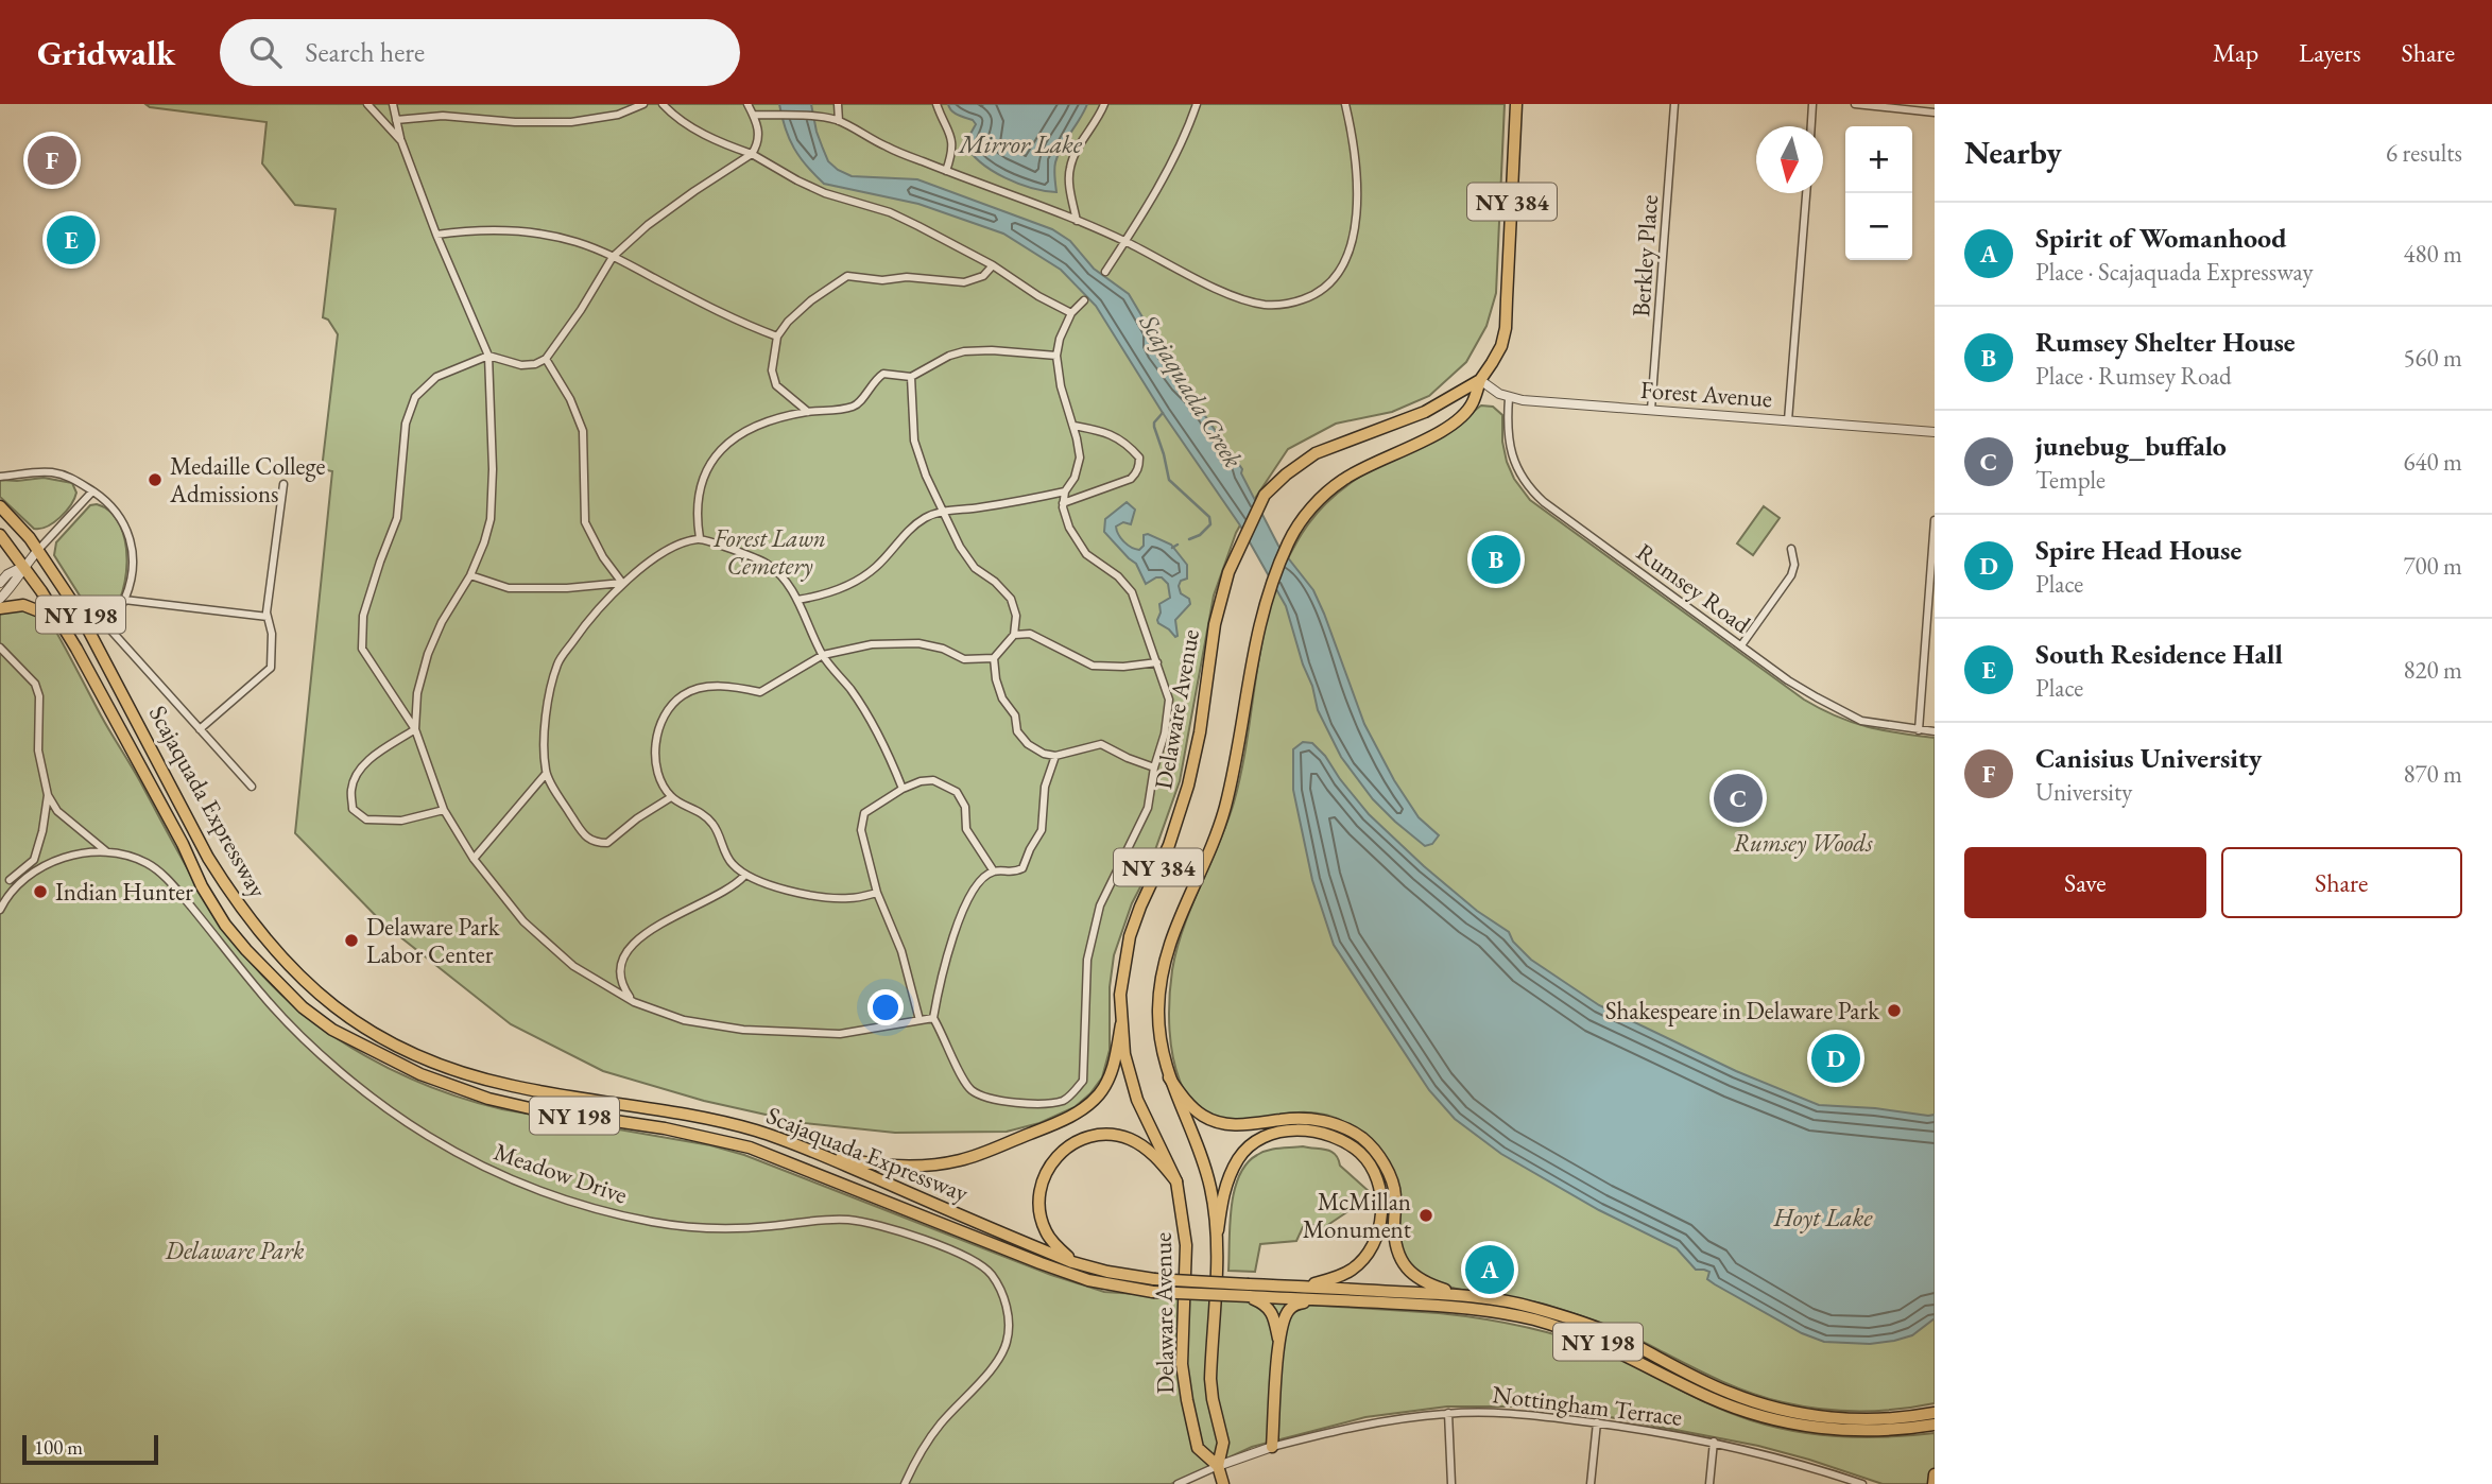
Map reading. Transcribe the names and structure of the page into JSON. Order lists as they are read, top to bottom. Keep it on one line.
{"streets":{"main road":["NY 384","NY 198","Delaware Avenue","Scajaquada Expressway"],"street":["Berkley Place","Forest Avenue","Rumsey Road","Meadow Drive","Nottingham Terrace"]},"crossings":[["Berkley Place","Forest Avenue"],["Forest Avenue","Rumsey Road"],["Forest Avenue","Delaware Avenue"],["Delaware Avenue","Nottingham Terrace"]],"water":["Mirror Lake","Scajaquada Creek","Hoyt Lake"],"parks":["Forest Lawn Cemetery","Rumsey Woods","Delaware Park"],"places":["Medaille College Admissions","Indian Hunter","Delaware Park Labor Center","Shakespeare in Delaware Park","McMillan Monument"],"scale_bar":"100 m","north":"bottom","page":{"header":"Gridwalk","search":"Search here","nav":["Map","Layers","Share"],"heading":["Nearby","6 results"],"map_buttons":["+","−"],"pins":["F","E","B","C","D","A"],"list":[{"mark":"A","name":"Spirit of Womanhood","note":"Place · Scajaquada Expressway","value":"480 m"},{"mark":"B","name":"Rumsey Shelter House","note":"Place · Rumsey Road","value":"560 m"},{"mark":"C","name":"junebug_buffalo","note":"Temple","value":"640 m"},{"mark":"D","name":"Spire Head House","note":"Place","value":"700 m"},{"mark":"E","name":"South Residence Hall","note":"Place","value":"820 m"},{"mark":"F","name":"Canisius University","note":"University","value":"870 m"}],"buttons":["Save","Share"],"scale":"100 m"}}
